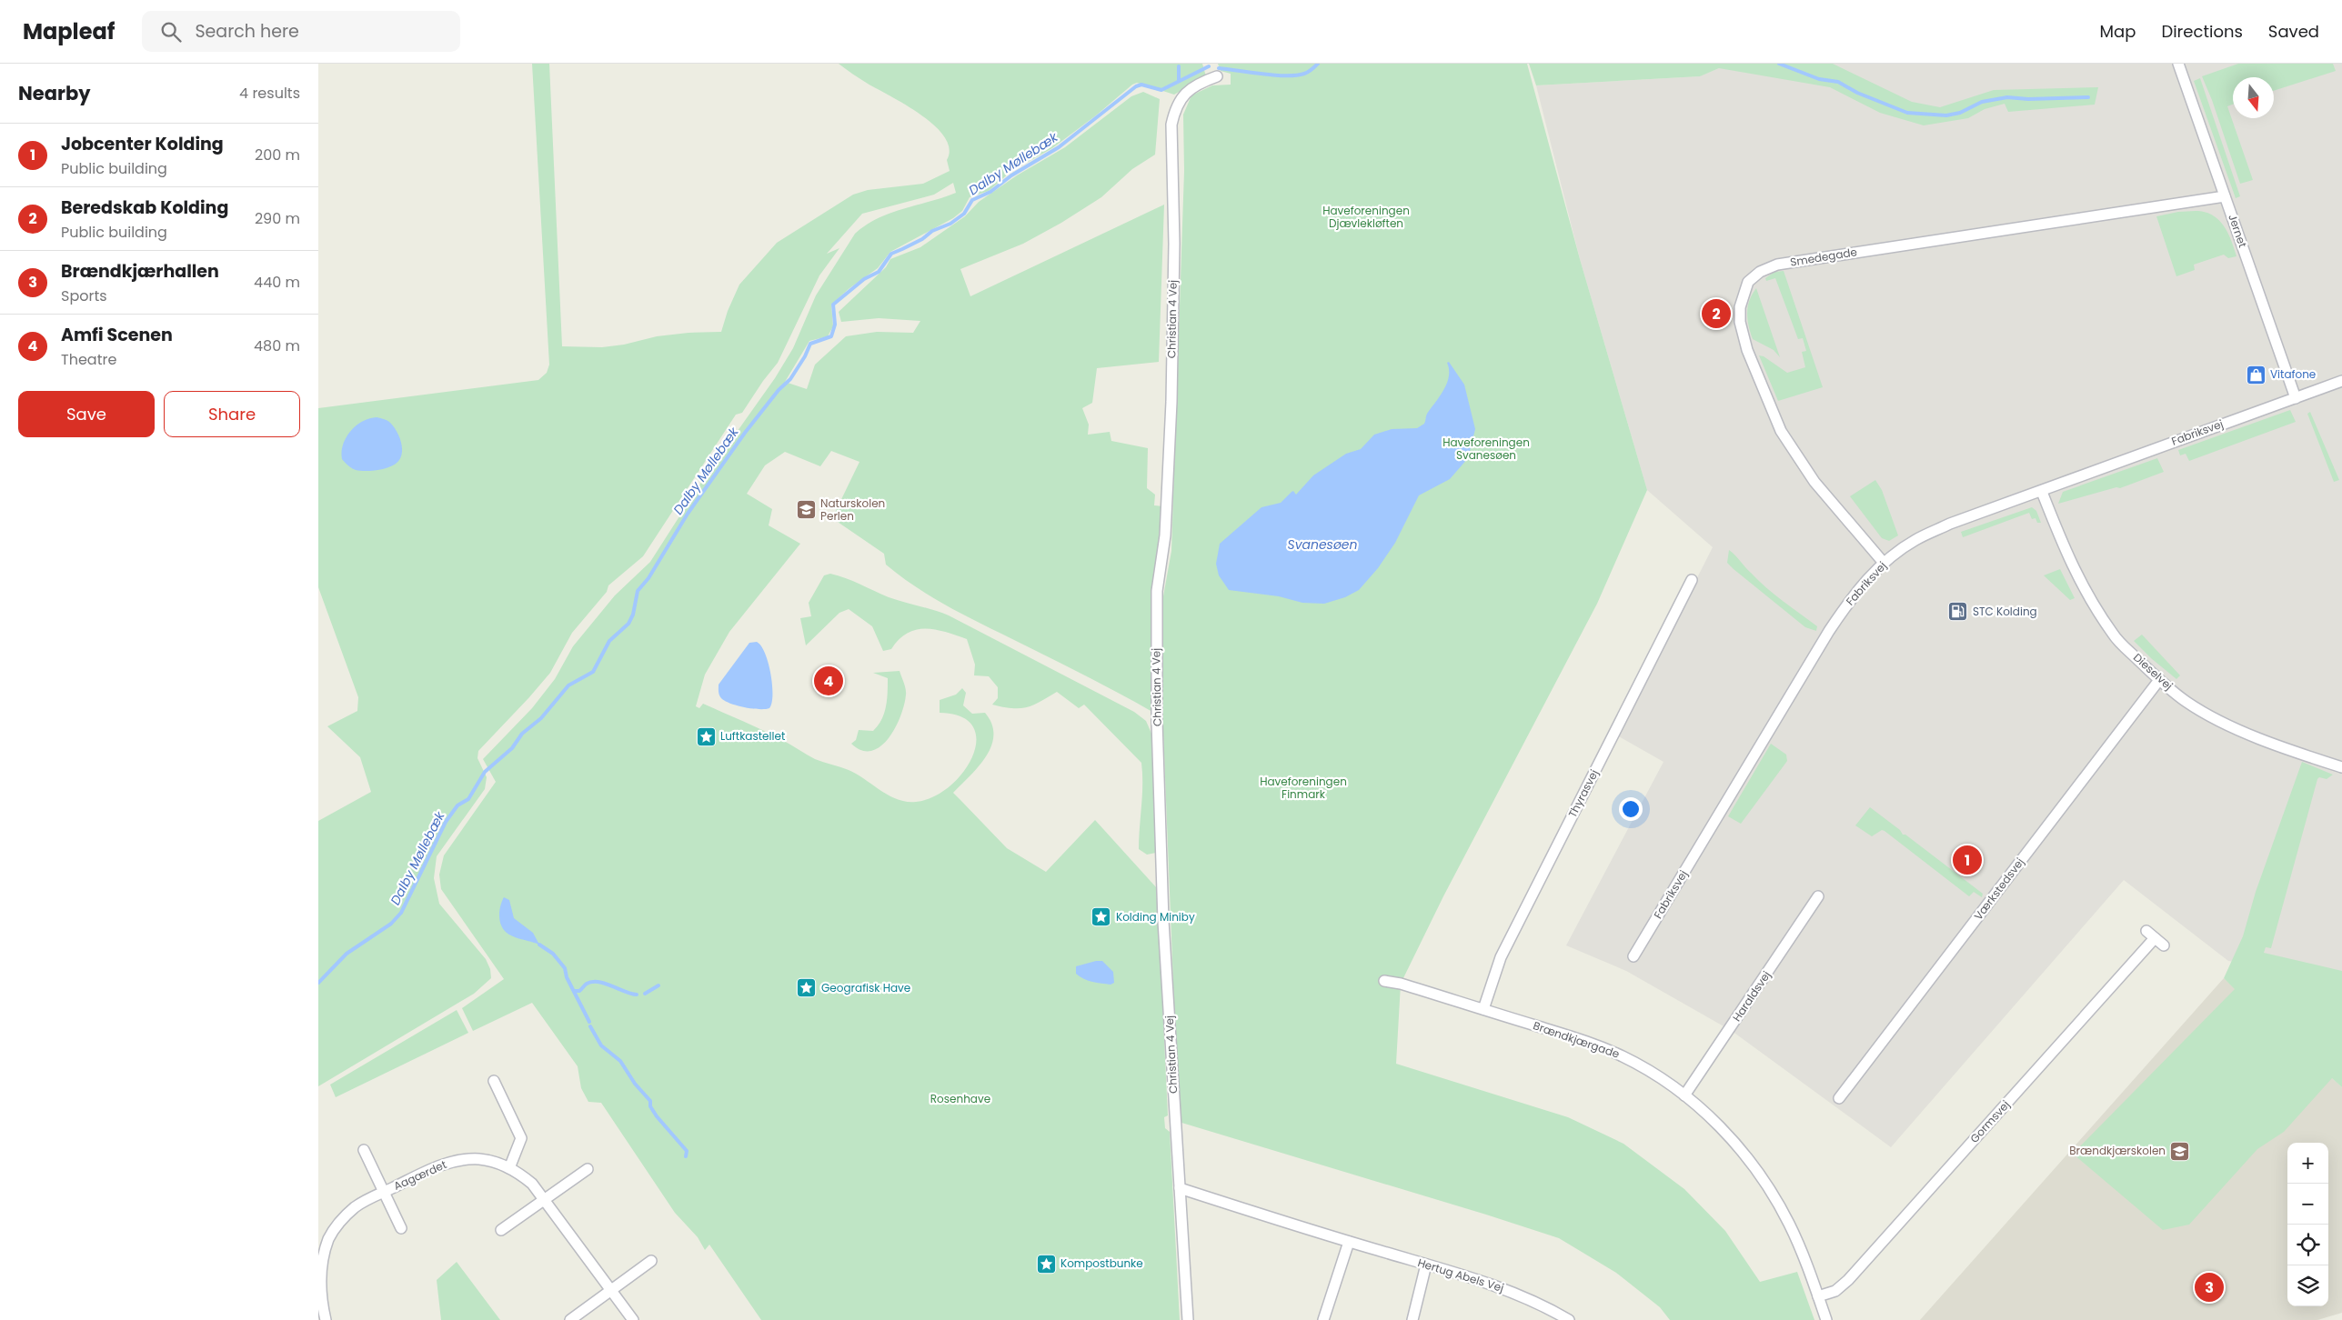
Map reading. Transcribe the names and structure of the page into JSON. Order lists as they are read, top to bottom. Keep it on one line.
{"streets":{"street":["Jernet","Smedegade","Christian 4 Vej","Fabriksvej","Dieselvej","Thyrasvej","Værkstedsvej","Haraldsvej","Brændkjærgade","Gormsvej","Aagærdet","Hertug Abels Vej"]},"crossings":[["Jernet","Smedegade"],["Jernet","Fabriksvej"],["Smedegade","Fabriksvej"],["Christian 4 Vej","Hertug Abels Vej"],["Fabriksvej","Dieselvej"],["Dieselvej","Værkstedsvej"],["Thyrasvej","Brændkjærgade"],["Haraldsvej","Brændkjærgade"],["Brændkjærgade","Gormsvej"]],"water":["Dalby Møllebæk","Svanesøen"],"parks":["Haveforeningen Djævlekløften","Haveforeningen Svanesøen","Haveforeningen Finmark","Rosenhave"],"places":{"shop":["Vitafone"],"school or university":["Naturskolen Perlen","Brændkjærskolen"],"fuel station":["STC Kolding"],"place":["Luftkastellet","Kolding Miniby","Geografisk Have","Kompostbunke"]},"north":"bottom","page":{"header":"Mapleaf","search":"Search here","nav":["Map","Directions","Saved"],"heading":["Nearby","4 results"],"list":[{"mark":"1","name":"Jobcenter Kolding","note":"Public building","value":"200 m"},{"mark":"2","name":"Beredskab Kolding","note":"Public building","value":"290 m"},{"mark":"3","name":"Brændkjærhallen","note":"Sports","value":"440 m"},{"mark":"4","name":"Amfi Scenen","note":"Theatre","value":"480 m"}],"pins":["2","4","1","3"],"buttons":["Save","Share"],"map_buttons":["+","−"]}}
